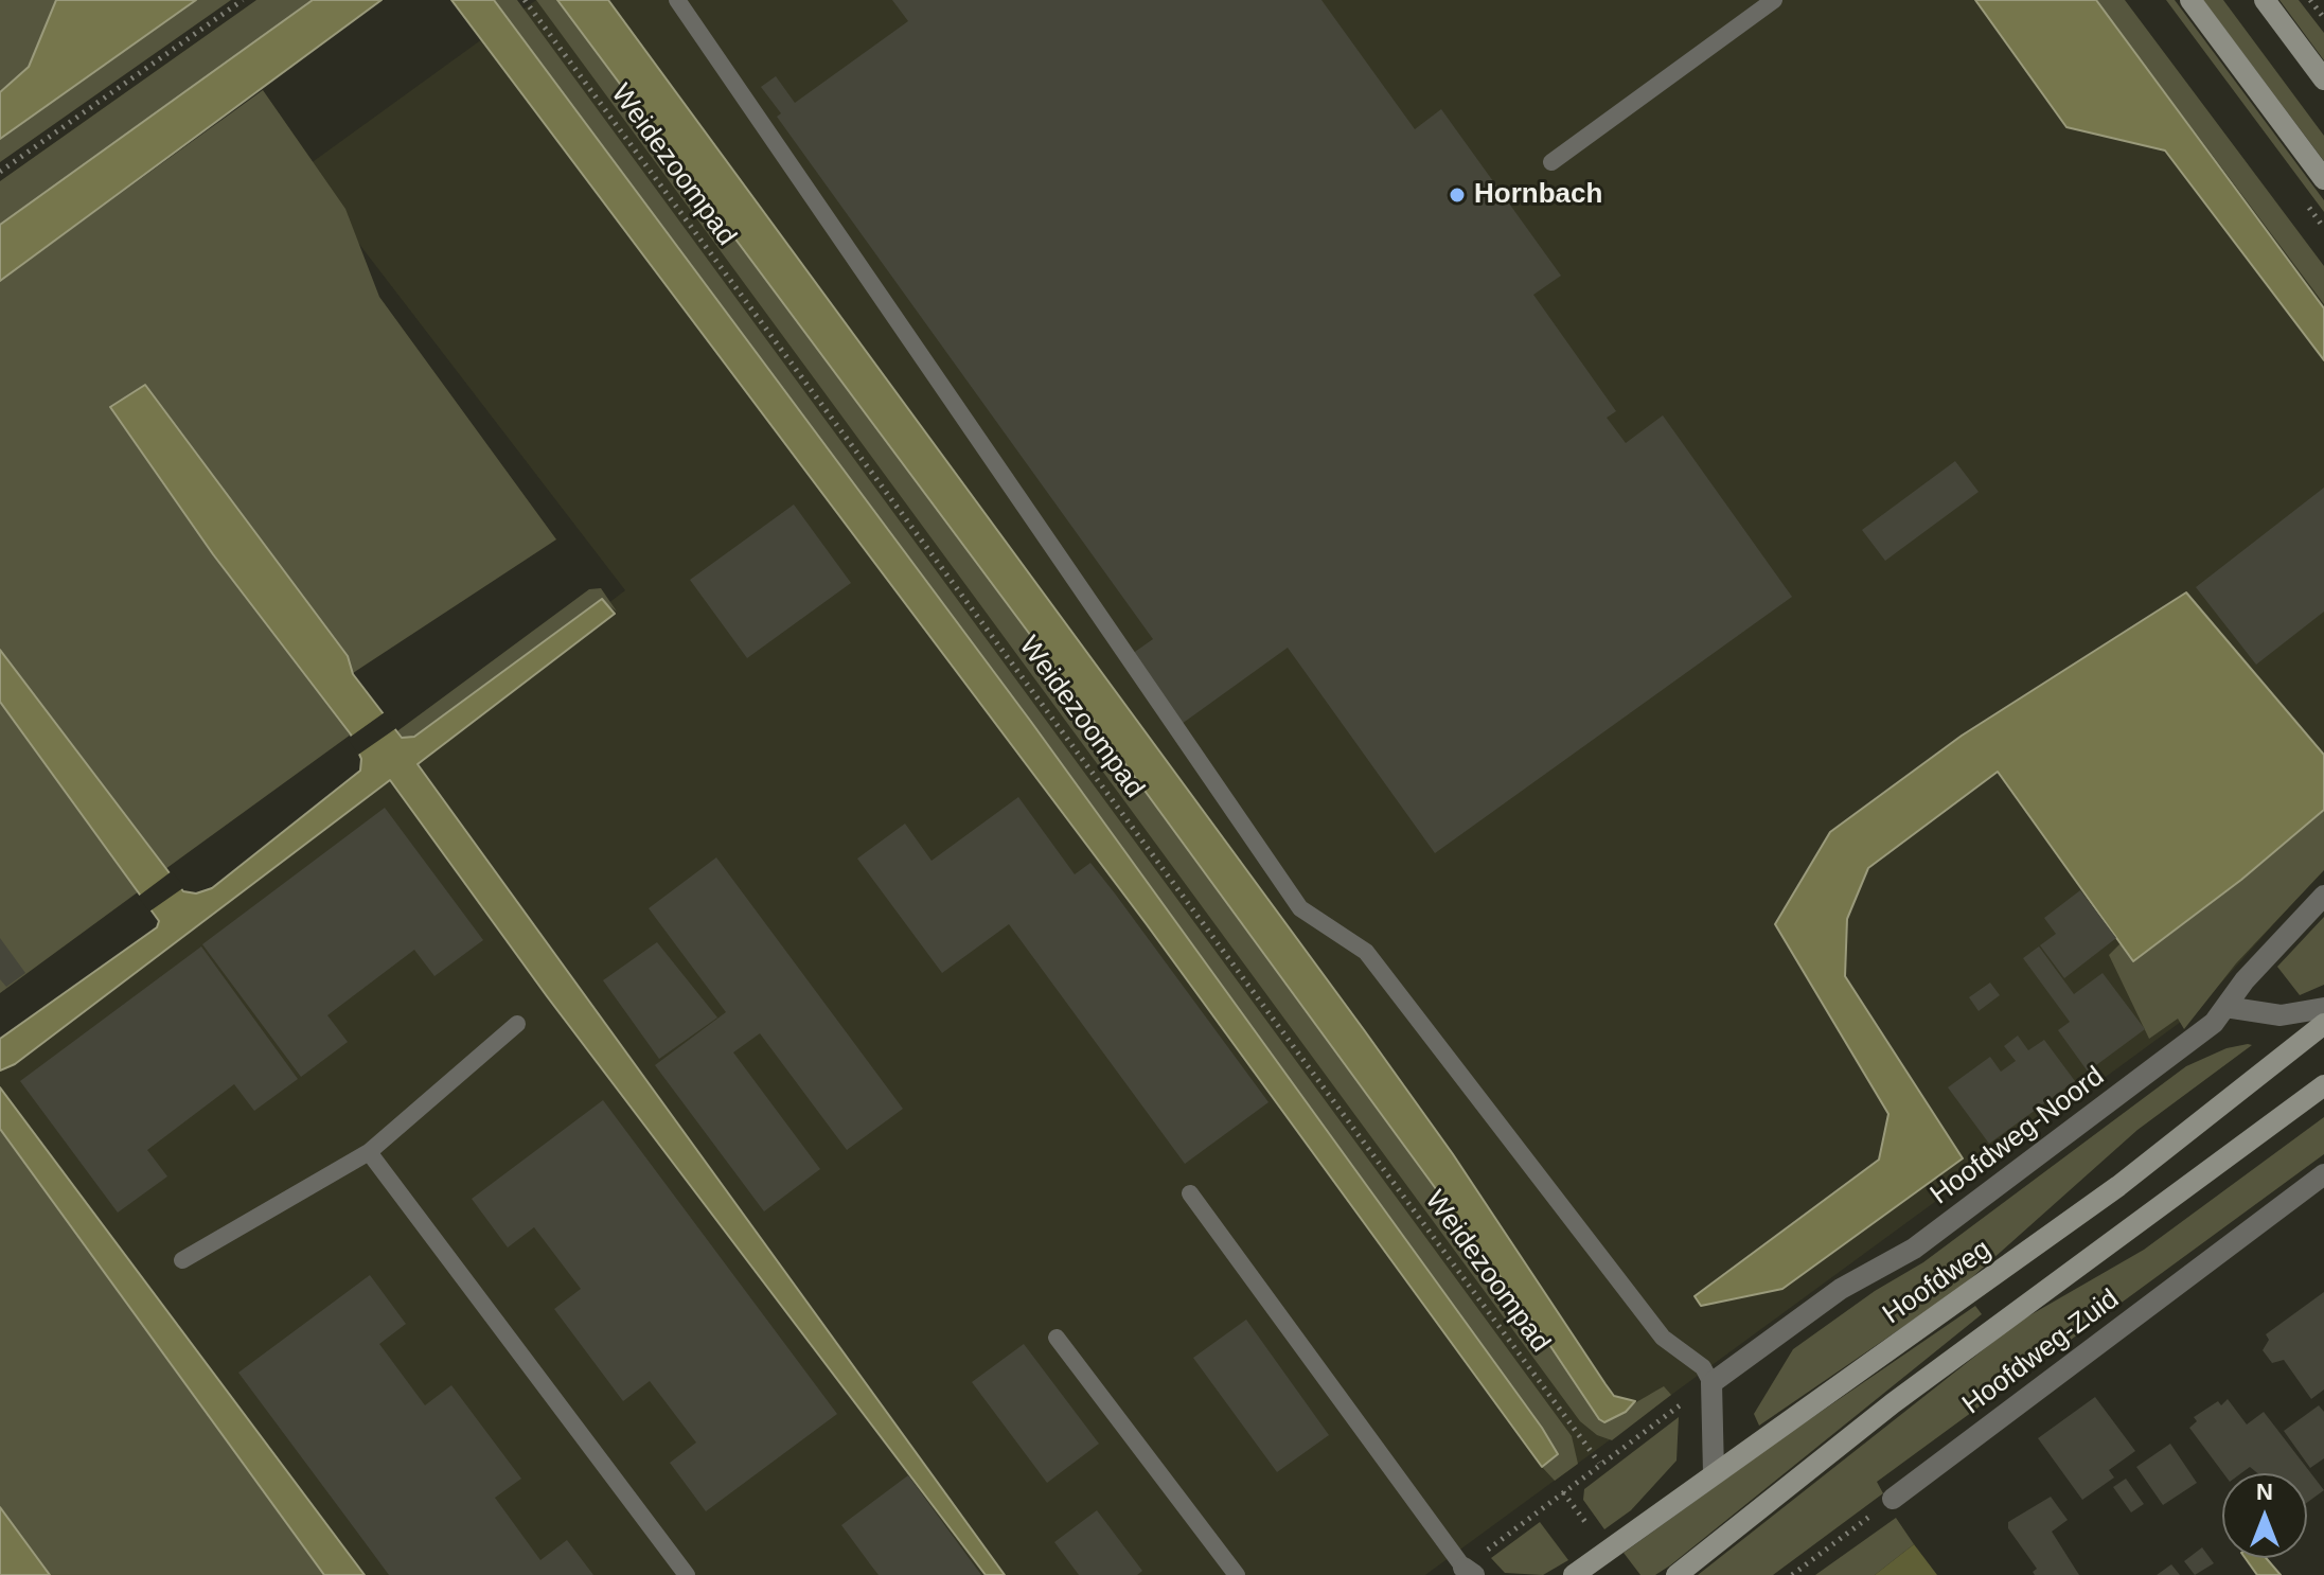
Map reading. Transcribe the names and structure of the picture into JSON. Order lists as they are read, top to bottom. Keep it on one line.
{"streets":{"main road":["Hoofdweg"],"street":["Hoofdweg-Noord","Hoofdweg-Zuid"],"path":["Weidezoompad"]},"places":["Hornbach"],"north":"top"}
